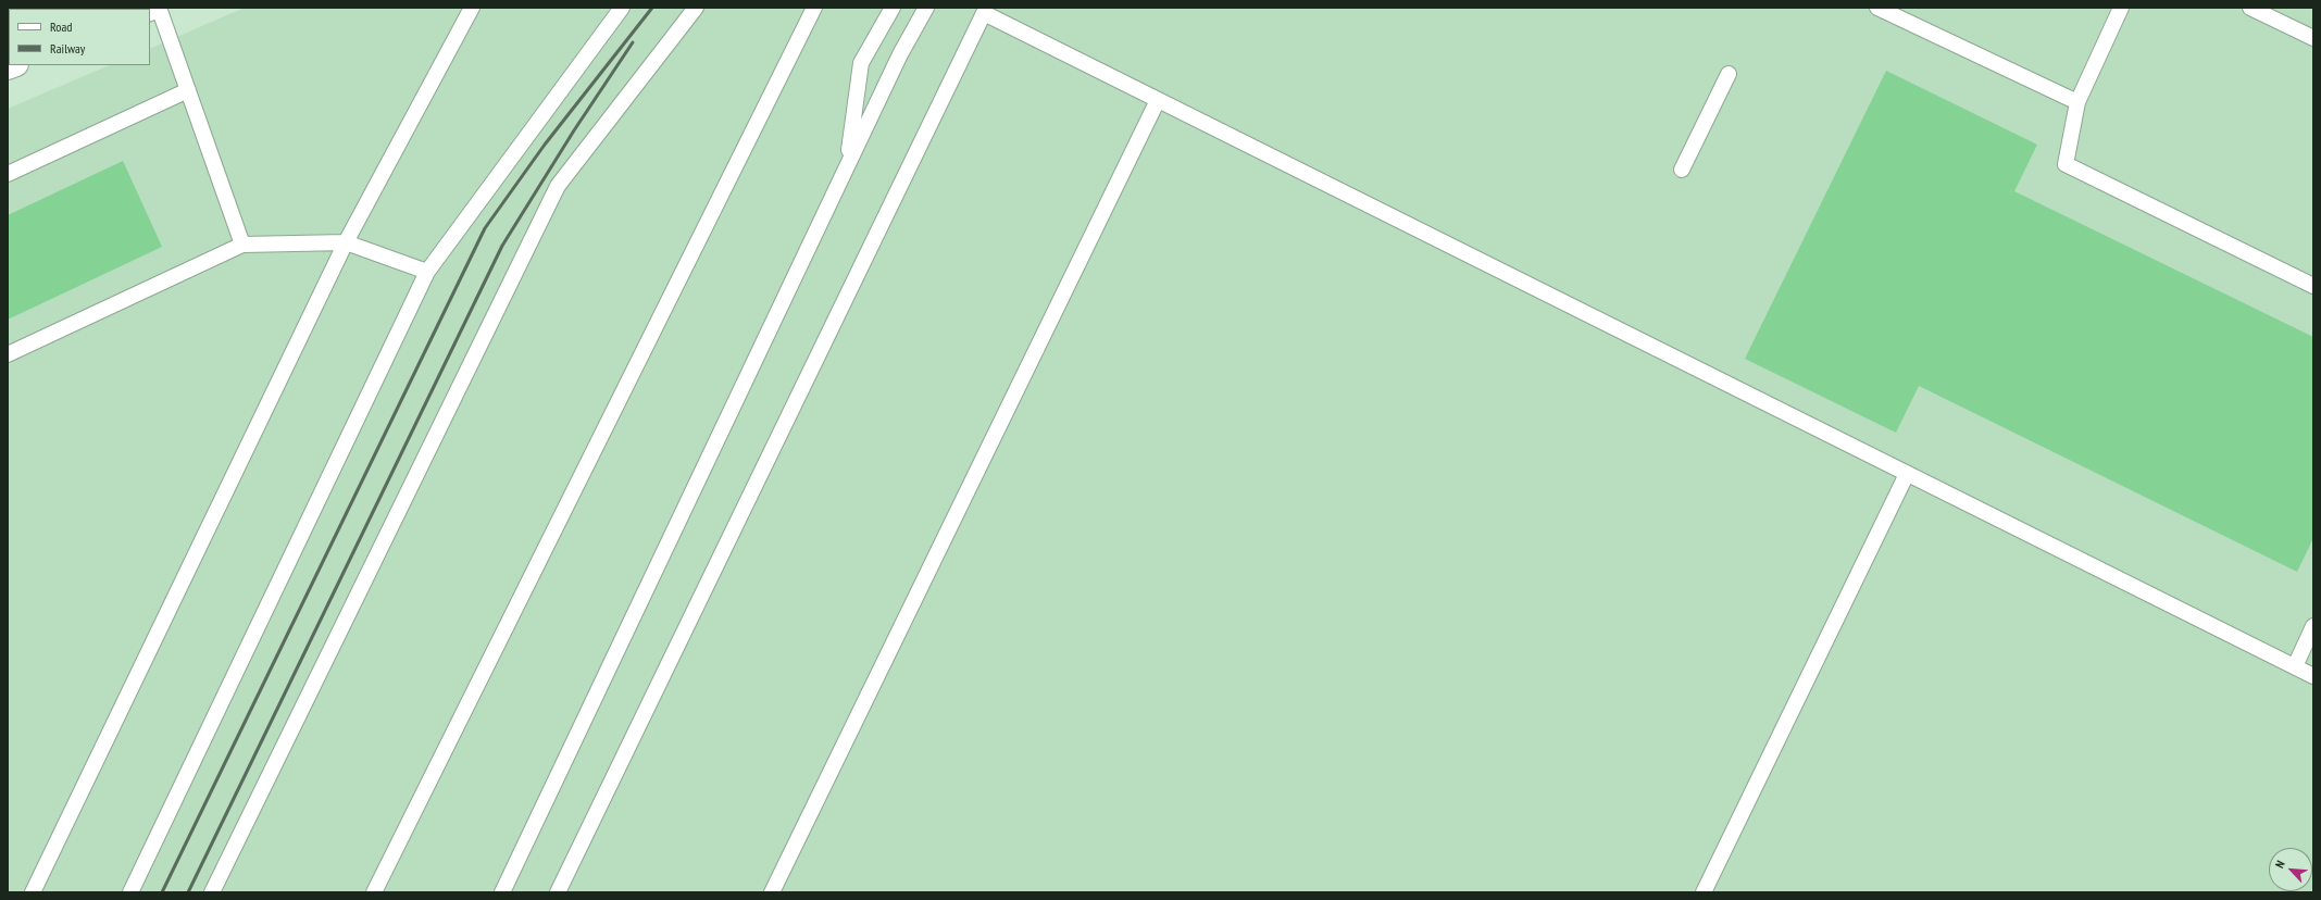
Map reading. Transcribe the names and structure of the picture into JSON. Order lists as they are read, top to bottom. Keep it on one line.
{"legend":["Road","Railway"],"north":"top left"}
